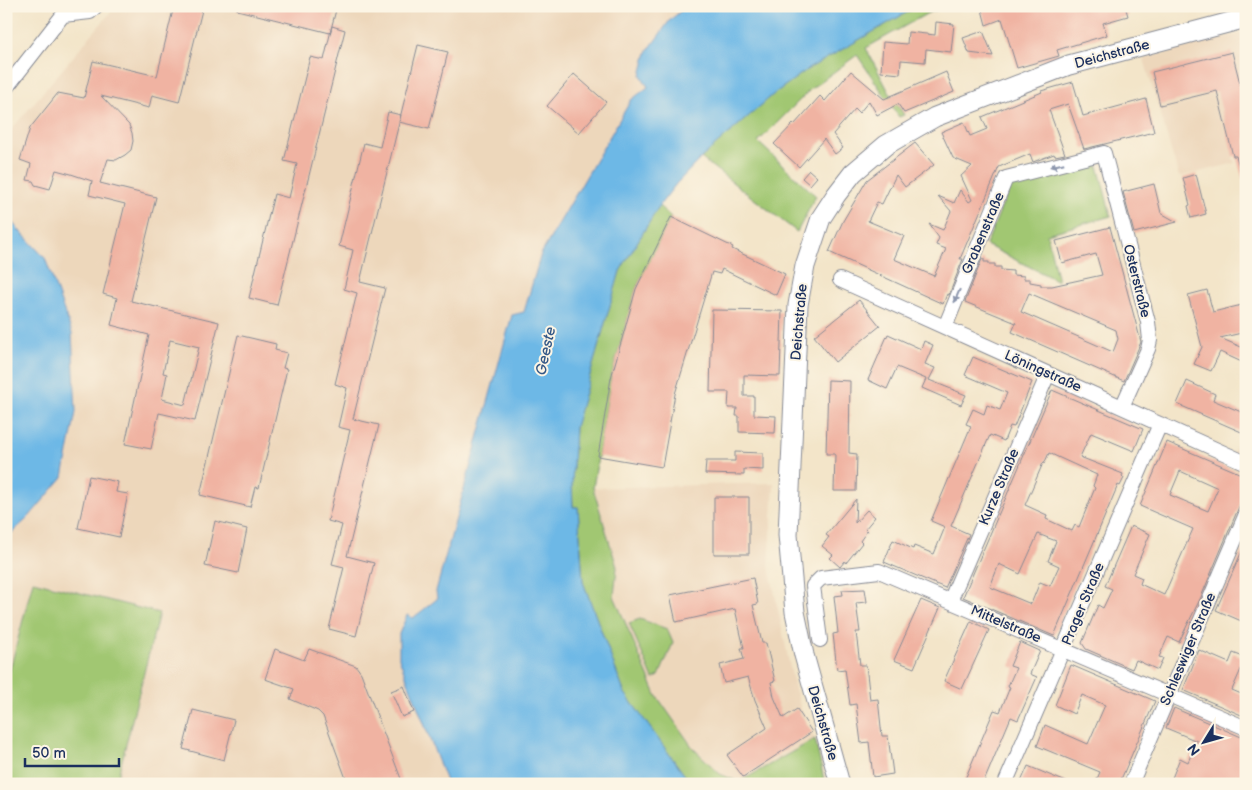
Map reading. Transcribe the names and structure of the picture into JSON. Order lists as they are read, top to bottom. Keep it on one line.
{"streets":{"main road":["Deichstraße"],"street":["Grabenstraße","Osterstraße","Löningstraße","Kurze Straße","Prager Straße","Mittelstraße","Schleswiger Straße"]},"crossings":[["Grabenstraße","Osterstraße"],["Grabenstraße","Löningstraße"],["Osterstraße","Löningstraße"],["Löningstraße","Kurze Straße"],["Löningstraße","Prager Straße"],["Kurze Straße","Mittelstraße"],["Prager Straße","Mittelstraße"],["Mittelstraße","Schleswiger Straße"]],"one_way":["Grabenstraße"],"water":["Geeste"],"scale_bar":"50 m","north":"bottom left"}
